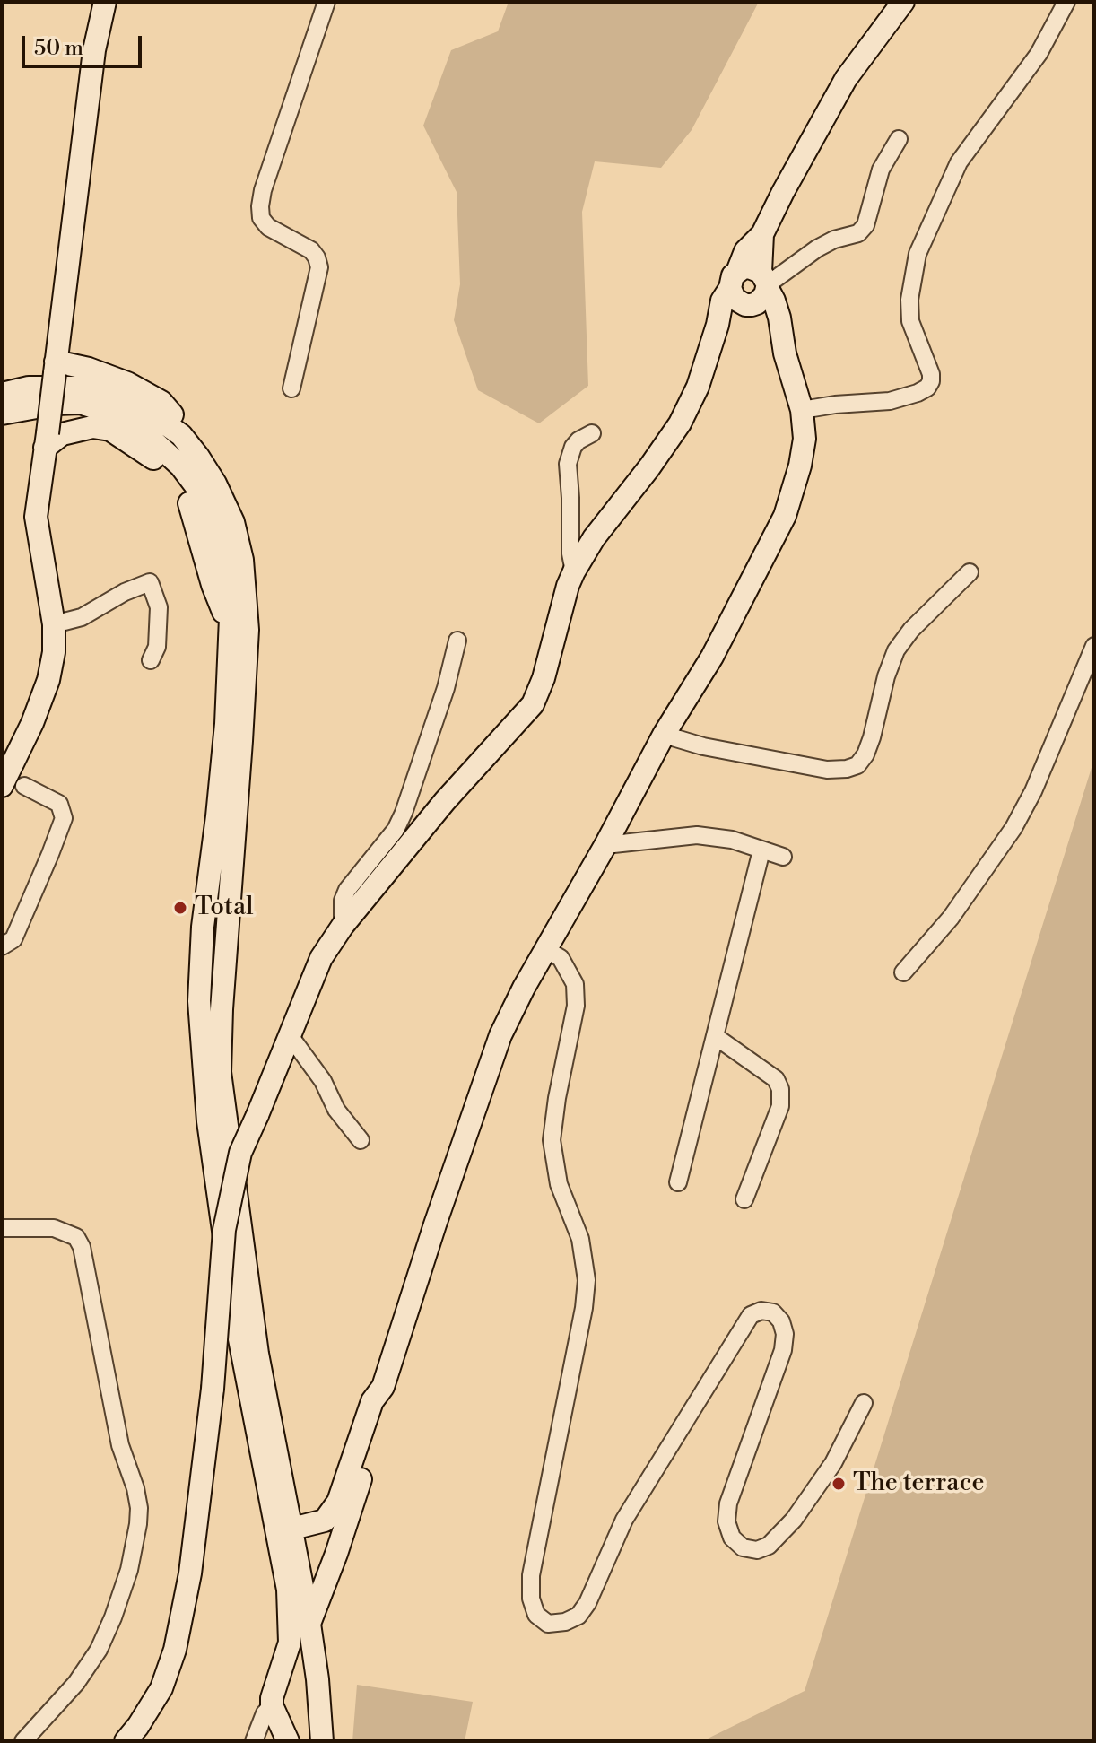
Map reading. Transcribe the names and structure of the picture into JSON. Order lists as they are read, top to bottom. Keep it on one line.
{"places":["Total","The terrace"],"scale_bar":"50 m"}
